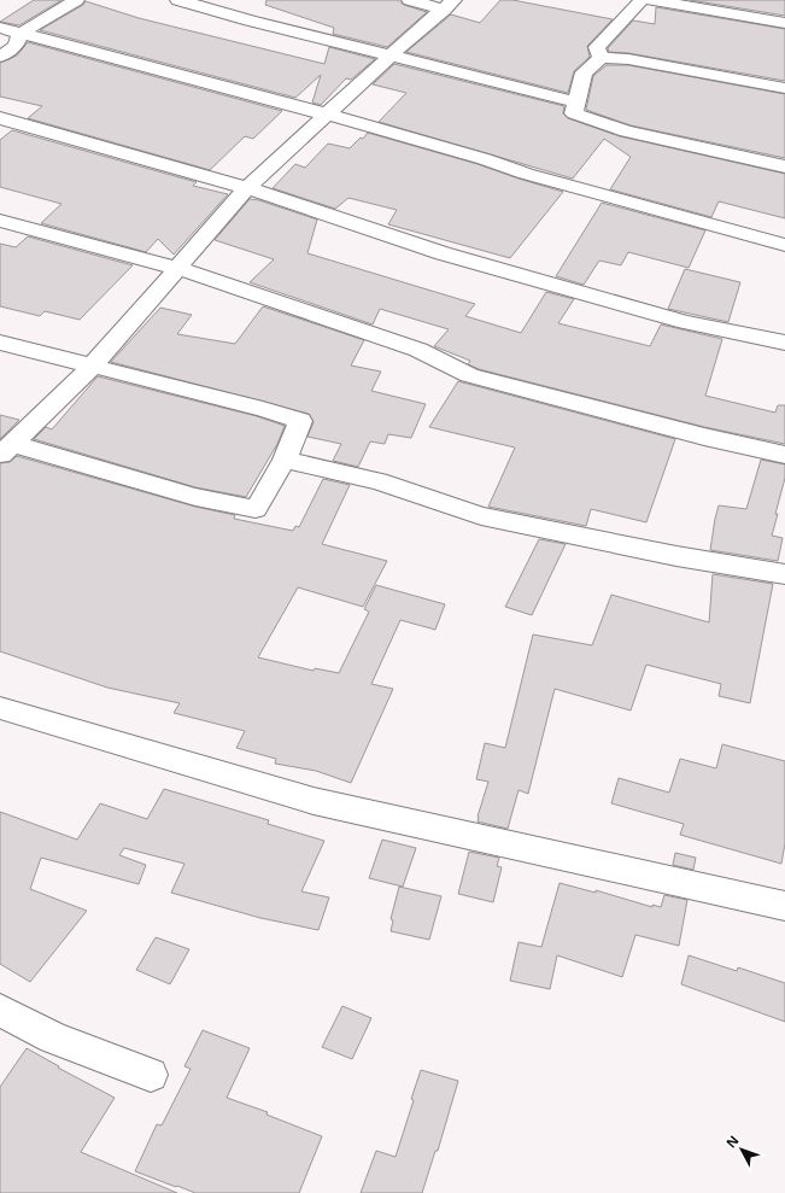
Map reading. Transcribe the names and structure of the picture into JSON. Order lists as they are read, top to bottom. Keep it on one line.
{"north":"top left"}
